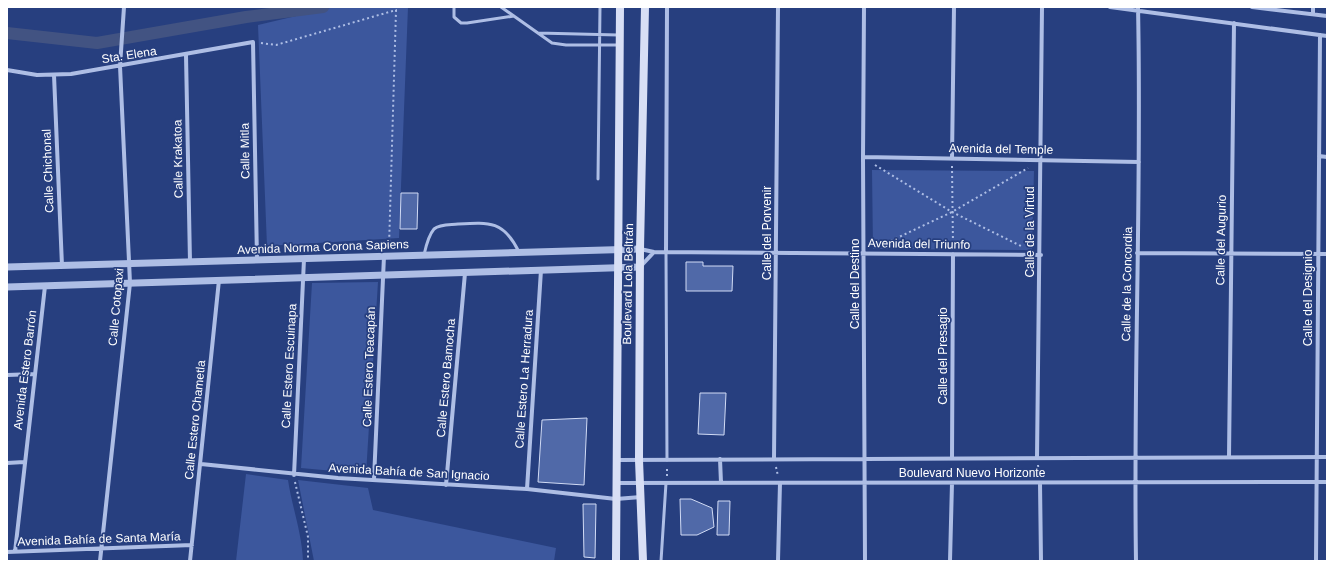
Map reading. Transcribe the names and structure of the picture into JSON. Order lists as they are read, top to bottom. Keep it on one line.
{"streets":{"main road":["Boulevard Lola Beltrán"],"street":["Sta. Elena","Avenida del Temple","Calle Mitla","Calle Krakatoa","Calle Chichonal","Calle de la Virtud","Calle del Porvenir","Calle del Augurio","Avenida del Triunfo","Avenida Norma Corona Sapiens","Calle del Destino","Calle de la Concordia","Calle del Designio","Calle Cotopaxi","Calle del Presagio","Calle Estero Escuinapa","Calle Estero Teacapán","Avenida Estero Barrón","Calle Estero Bamocha","Calle Estero La Herradura","Calle Estero Chametla","Avenida Bahía de San Ignacio","Boulevard Nuevo Horizonte","Avenida Bahía de Santa María"]},"crossings":[["Sta. Elena","Calle Mitla"],["Sta. Elena","Calle Krakatoa"],["Sta. Elena","Calle Chichonal"],["Sta. Elena","Calle Cotopaxi"],["Avenida del Temple","Calle de la Virtud"],["Avenida del Temple","Calle del Destino"],["Avenida del Temple","Calle de la Concordia"],["Calle Mitla","Avenida Norma Corona Sapiens"],["Calle Krakatoa","Avenida Norma Corona Sapiens"],["Calle Chichonal","Avenida Norma Corona Sapiens"],["Calle de la Virtud","Avenida del Triunfo"],["Calle de la Virtud","Boulevard Nuevo Horizonte"],["Calle del Porvenir","Avenida del Triunfo"],["Calle del Porvenir","Boulevard Nuevo Horizonte"],["Calle del Augurio","Boulevard Nuevo Horizonte"],["Avenida del Triunfo","Avenida Norma Corona Sapiens"],["Avenida del Triunfo","Boulevard Lola Beltrán"],["Avenida del Triunfo","Calle del Destino"],["Avenida del Triunfo","Calle del Presagio"],["Avenida Norma Corona Sapiens","Boulevard Lola Beltrán"],["Avenida Norma Corona Sapiens","Calle Cotopaxi"],["Avenida Norma Corona Sapiens","Calle Estero Escuinapa"],["Avenida Norma Corona Sapiens","Calle Estero Teacapán"],["Boulevard Lola Beltrán","Avenida Bahía de San Ignacio"],["Boulevard Lola Beltrán","Boulevard Nuevo Horizonte"],["Calle del Destino","Boulevard Nuevo Horizonte"],["Calle de la Concordia","Boulevard Nuevo Horizonte"],["Calle del Designio","Boulevard Nuevo Horizonte"],["Calle Cotopaxi","Avenida Bahía de Santa María"],["Calle del Presagio","Boulevard Nuevo Horizonte"],["Calle Estero Escuinapa","Avenida Bahía de San Ignacio"],["Calle Estero Teacapán","Avenida Bahía de San Ignacio"],["Avenida Estero Barrón","Avenida Bahía de Santa María"],["Calle Estero Bamocha","Avenida Bahía de San Ignacio"],["Calle Estero La Herradura","Avenida Bahía de San Ignacio"],["Calle Estero Chametla","Avenida Bahía de San Ignacio"],["Calle Estero Chametla","Avenida Bahía de Santa María"]]}
